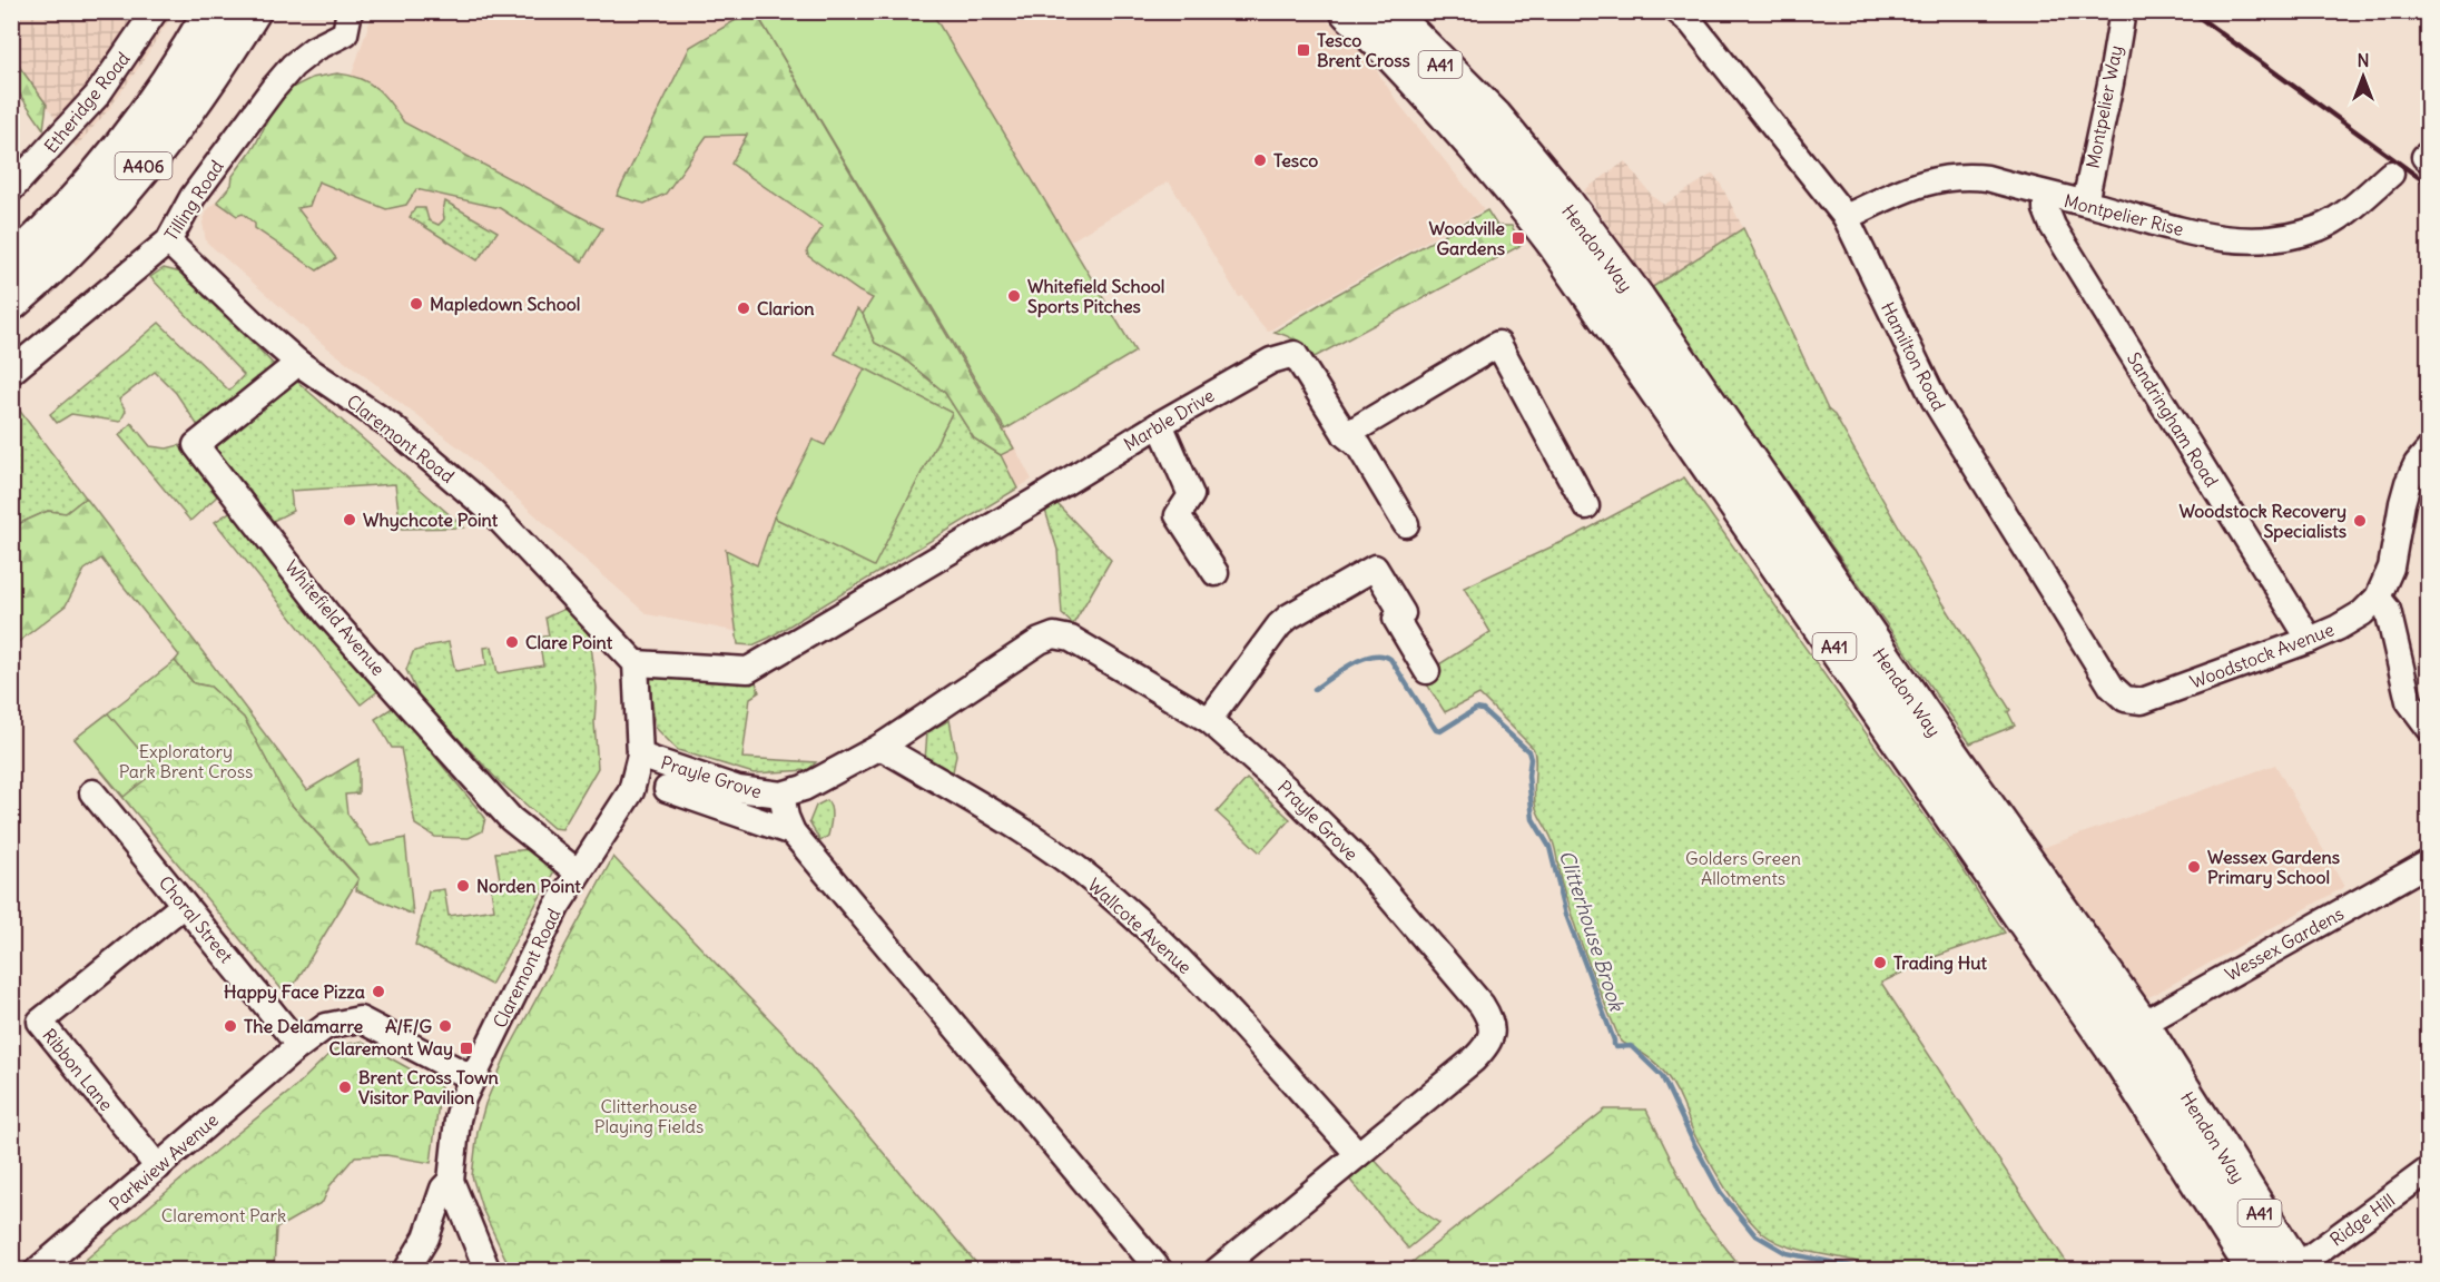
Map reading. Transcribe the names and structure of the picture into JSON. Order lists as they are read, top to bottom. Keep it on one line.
{"streets":{"highway":["A41","A406","Hendon Way"],"street":["Etheridge Road","Montpelier Way","Tilling Road","Montpelier Rise","Hamilton Road","Marble Drive","Sandringham Road","Claremont Road","Whitefield Avenue","Woodstock Avenue","Prayle Grove","Choral Street","Wallcote Avenue","Wessex Gardens","Ribbon Lane","Parkview Avenue","Ridge Hill"]},"crossings":[["A41","Hendon Way"],["Montpelier Way","Montpelier Rise"],["Tilling Road","Claremont Road"],["Montpelier Rise","Hamilton Road"],["Montpelier Rise","Sandringham Road"],["Hendon Way","Wessex Gardens"],["Hendon Way","Ridge Hill"],["Hamilton Road","Woodstock Avenue"],["Marble Drive","Claremont Road"],["Sandringham Road","Woodstock Avenue"],["Claremont Road","Whitefield Avenue"],["Claremont Road","Prayle Grove"],["Prayle Grove","Wallcote Avenue"],["Choral Street","Ribbon Lane"],["Choral Street","Parkview Avenue"],["Ribbon Lane","Parkview Avenue"]],"water":["Clitterhouse Brook"],"parks":["Exploratory Park Brent Cross","Golders Green Allotments","Clitterhouse Playing Fields","Claremont Park"],"places":{"transit":["Tesco Brent Cross","Woodville Gardens","Claremont Way"],"other":["Tesco","Whitefield School Sports Pitches","Mapledown School","Clarion","Whychcote Point","Woodstock Recovery Specialists","Clare Point","Wessex Gardens Primary School","Norden Point","Trading Hut","Happy Face Pizza","The Delamarre","A/F/G","Brent Cross Town Visitor Pavilion"]},"north":"top"}
